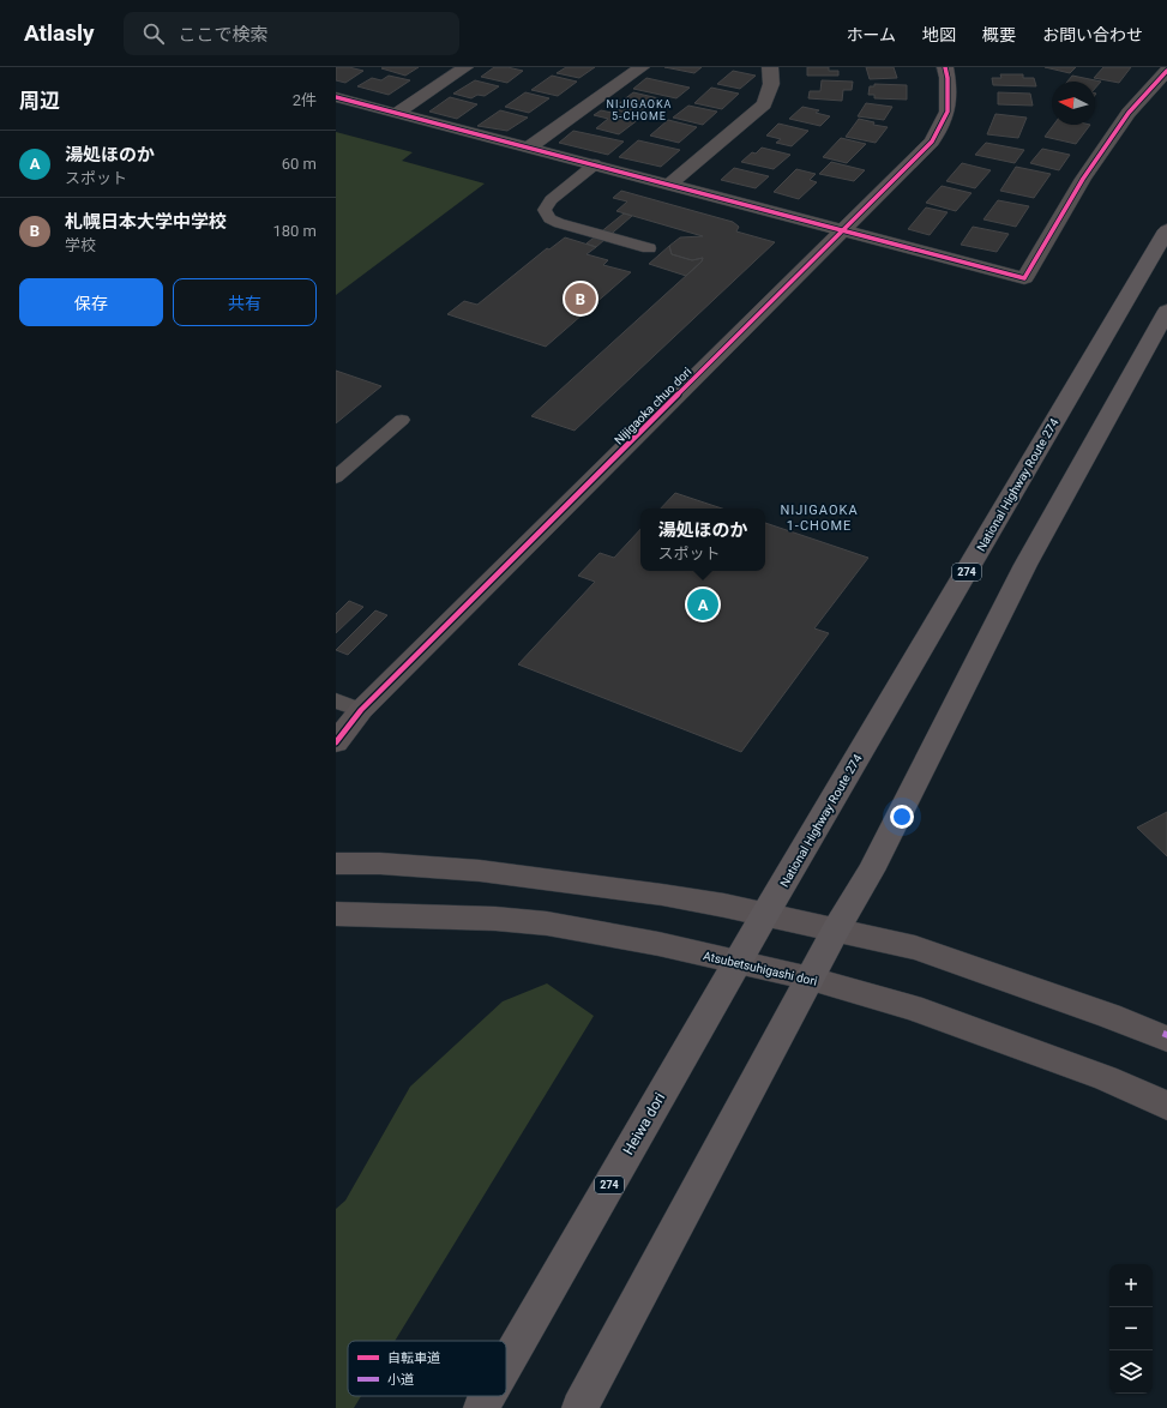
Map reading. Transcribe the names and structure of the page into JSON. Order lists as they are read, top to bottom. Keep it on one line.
{"streets":{"highway":["National Highway Route 274","274","Heiwa dori"],"street":["Nijigaoka chuo dori","Atsubetsuhigashi dori"]},"crossings":[["National Highway Route 274","Heiwa dori"],["Atsubetsuhigashi dori","Heiwa dori"]],"districts":["NIJIGAOKA 5-CHOME","NIJIGAOKA 1-CHOME"],"legend":["自転車道","小道"],"north":"left","page":{"header":"Atlasly","search":"ここで検索","nav":["ホーム","地図","概要","お問い合わせ"],"heading":["周辺","2件"],"list":[{"mark":"A","name":"湯処ほのか","note":"スポット","value":"60 m"},{"mark":"B","name":"札幌日本大学中学校","note":"学校","value":"180 m"}],"buttons":["保存","共有"],"pins":["B","A"],"popup":["湯処ほのか","スポット"],"map_buttons":["+","−"]}}
